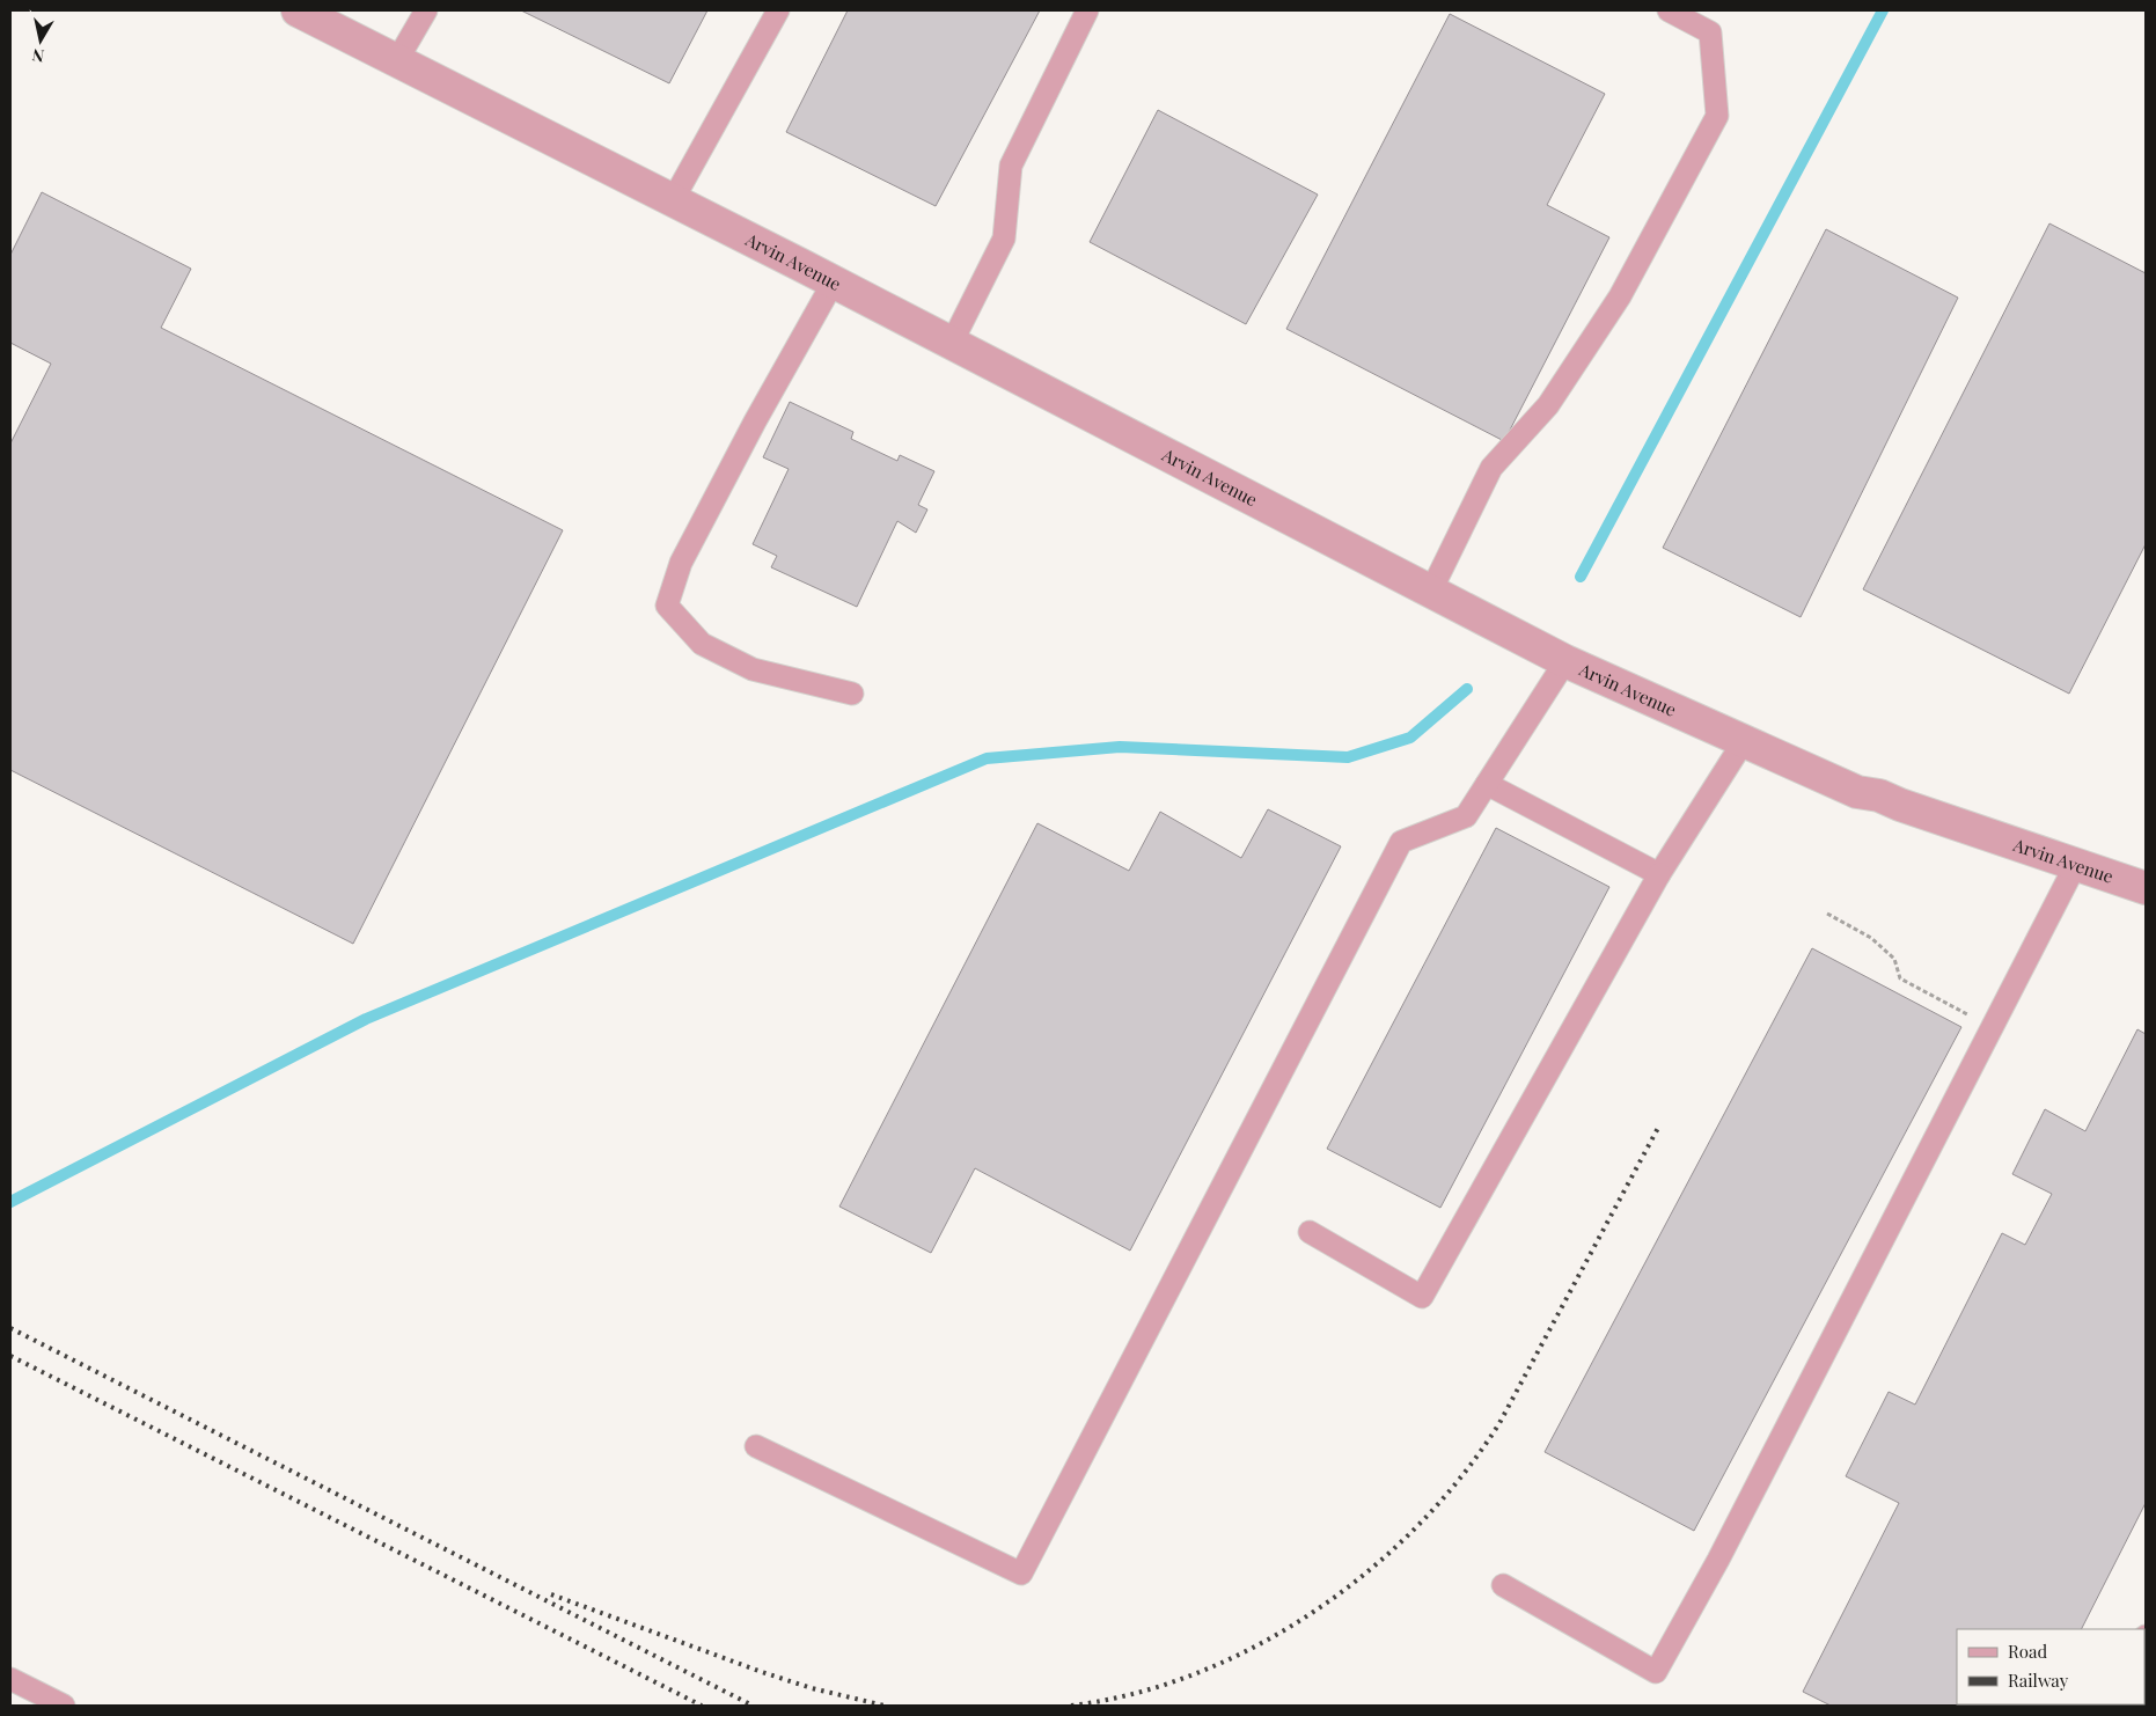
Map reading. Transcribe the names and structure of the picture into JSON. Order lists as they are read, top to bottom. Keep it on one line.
{"streets":{"street":["Arvin Avenue"]},"legend":["Road","Railway"],"north":"bottom"}
